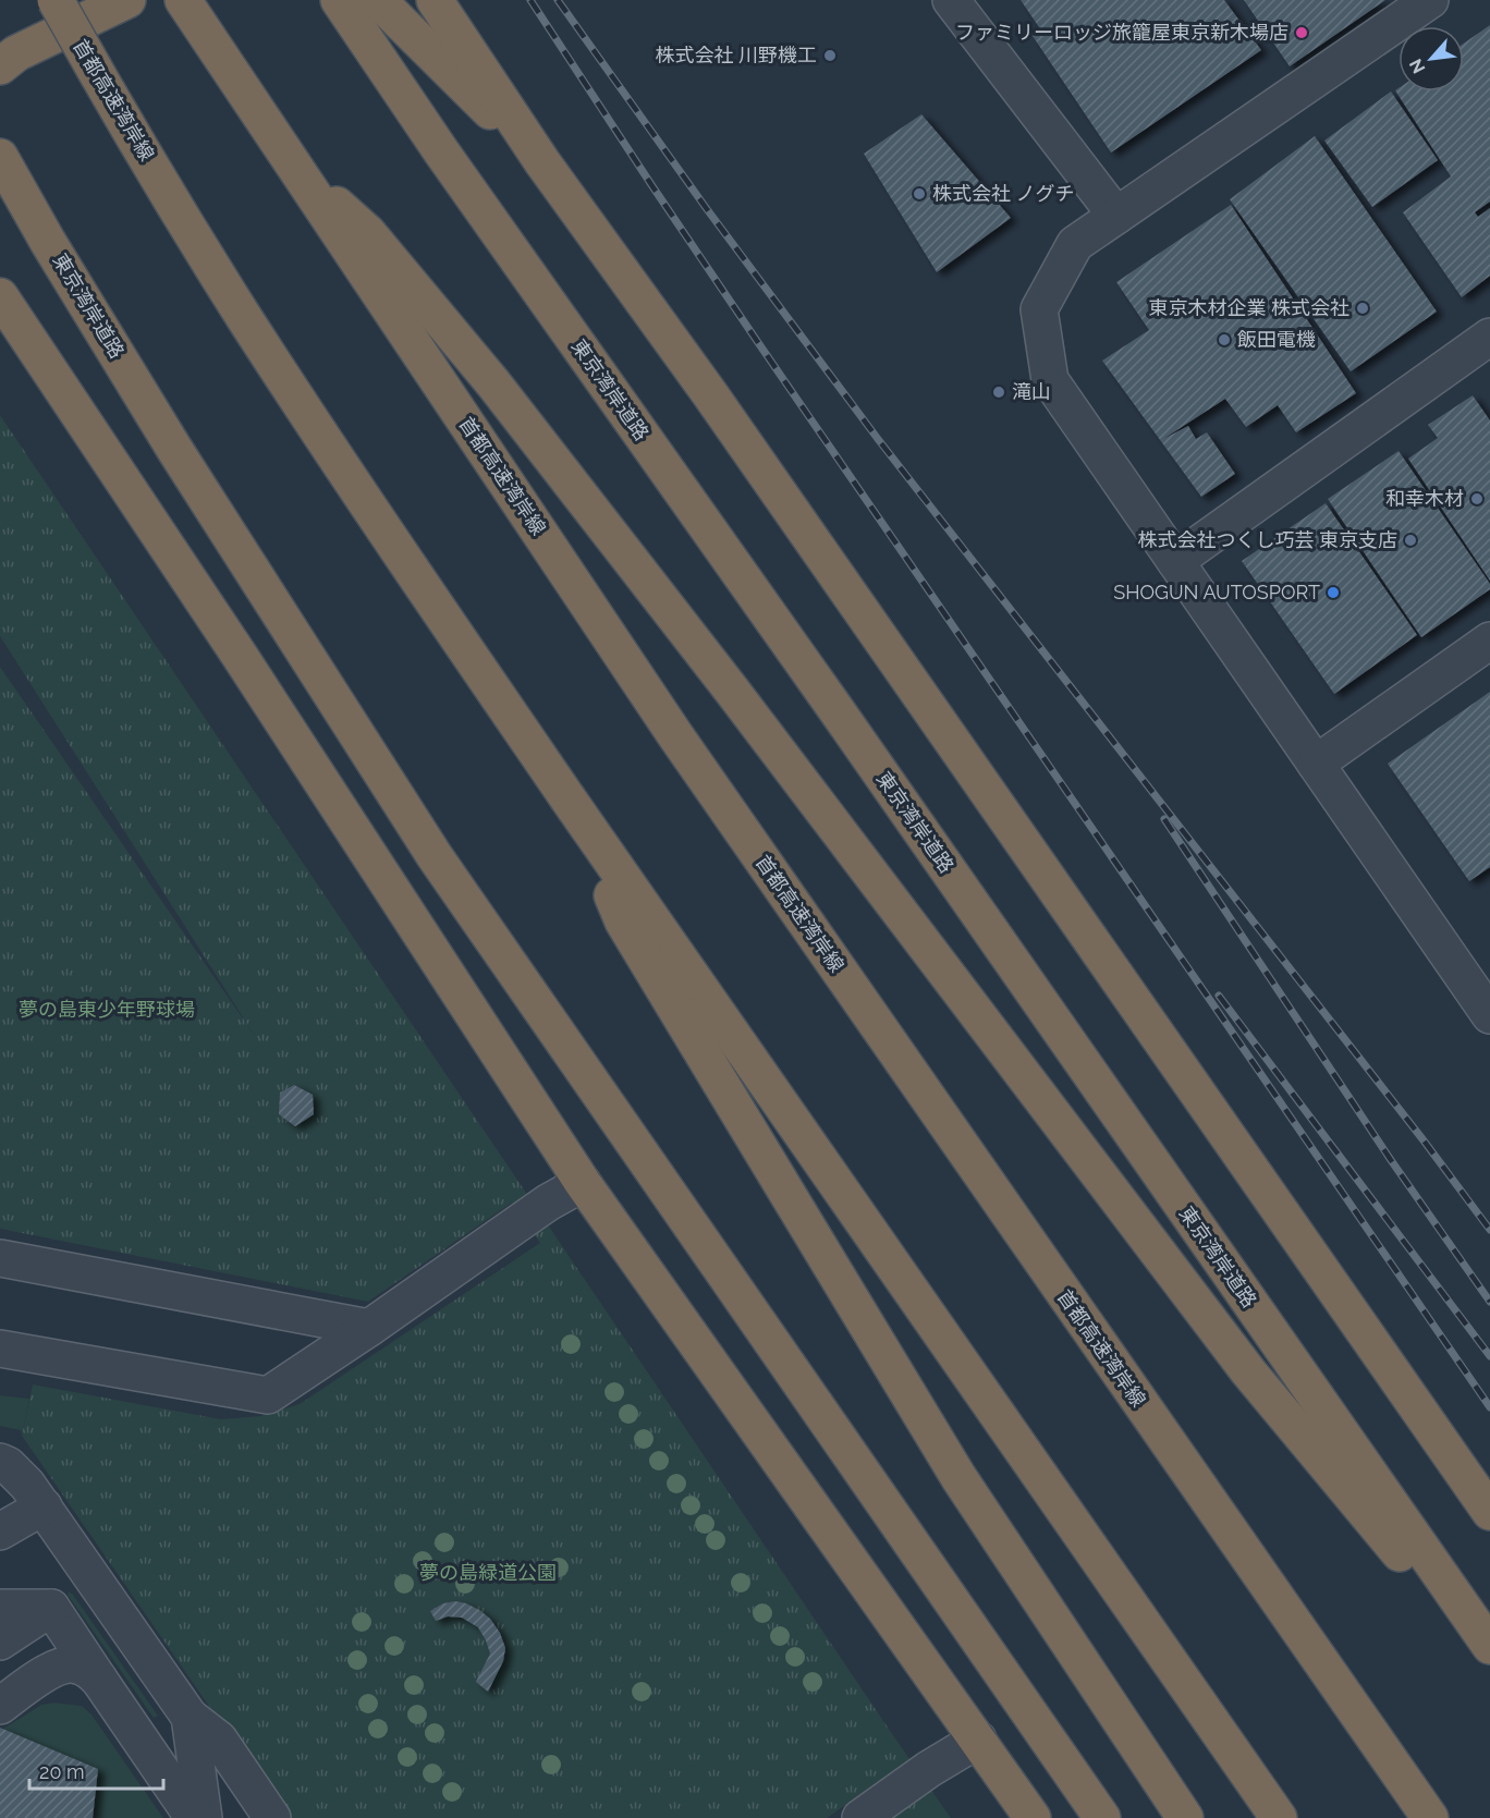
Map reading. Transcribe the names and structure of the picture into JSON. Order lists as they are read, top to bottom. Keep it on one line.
{"streets":{"highway":["首都高速湾岸線","東京湾岸道路"]},"parks":["夢の島東少年野球場","夢の島緑道公園"],"places":["ファミリーロッジ旅籠屋東京新木場店","株式会社 川野機工","株式会社 ノグチ","東京木材企業 株式会社","飯田電機","滝山","和幸木材","株式会社つくし巧芸 東京支店","SHOGUN AUTOSPORT"],"scale_bar":"20 m","north":"bottom left"}
